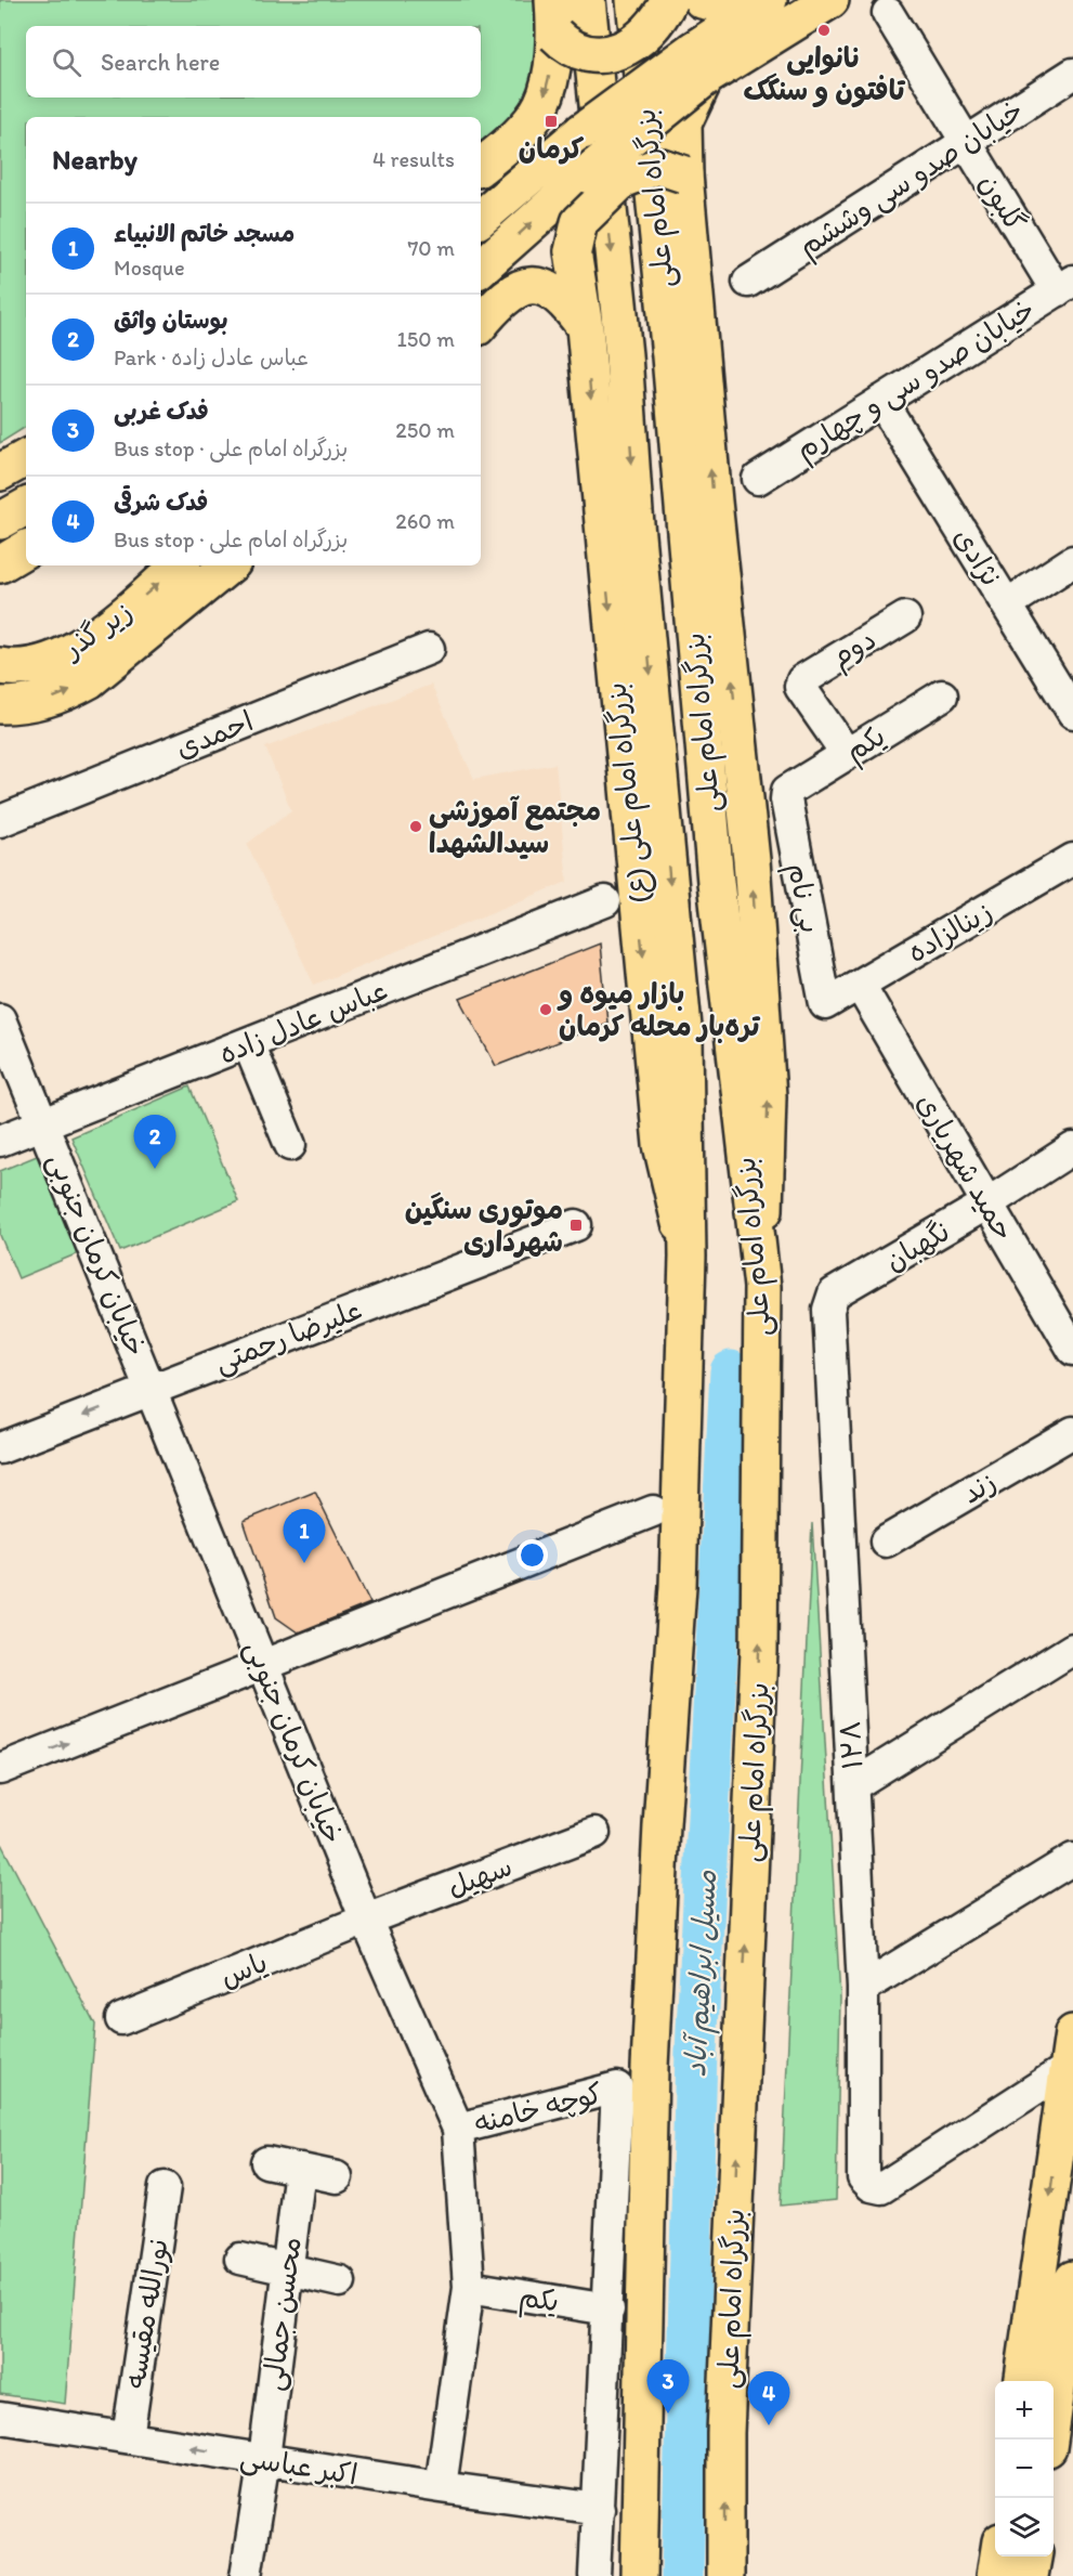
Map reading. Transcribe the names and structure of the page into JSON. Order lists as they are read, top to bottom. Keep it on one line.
{"streets":{"main road":["بزرگراه امام علی","زیر گذر","بزرگراه امام علی (ع)"],"street":["خیابان صدو سی وششم","گلبون","خیابان صدو سی و چهارم","نژادی","دوم","احمدی","یکم","بی نام","زینالزاده","عباس عادل زاده","حمید شهریاری","نگهبان","خیابان کرمان جنوبی","علیرضا رحمتی","زند","۱۲۸","سهیل","یاس","کوچه خامنه","نورالله مقیسه","محسن جمالی","اکبر عباسی"]},"crossings":[["خیابان صدو سی وششم","گلبون"],["بزرگراه امام علی","بزرگراه امام علی (ع)"],["گلبون","خیابان صدو سی و چهارم"],["خیابان صدو سی و چهارم","نژادی"],["دوم","یکم"],["یکم","بی نام"],["یکم","خیابان کرمان جنوبی"],["یکم","کوچه خامنه"],["بی نام","زینالزاده"],["زینالزاده","حمید شهریاری"],["عباس عادل زاده","خیابان کرمان جنوبی"],["حمید شهریاری","نگهبان"],["نگهبان","۱۲۸"],["خیابان کرمان جنوبی","علیرضا رحمتی"],["خیابان کرمان جنوبی","سهیل"],["خیابان کرمان جنوبی","یاس"],["خیابان کرمان جنوبی","کوچه خامنه"],["خیابان کرمان جنوبی","اکبر عباسی"],["سهیل","یاس"],["نورالله مقیسه","اکبر عباسی"],["محسن جمالی","اکبر عباسی"]],"water":["مسیل ابراهیم آباد"],"places":{"other":["نانوایی تافتون و سنگک","مجتمع آموزشی سیدالشهدا","بازار میوه و تره‌بار محله کرمان"],"transit":["کرمان","موتوری سنگین شهرداری"]},"page":{"search":"Search here","heading":["Nearby","4 results"],"list":[{"mark":"1","name":"مسجد خاتم الانبیاء","note":"Mosque","value":"70 m"},{"mark":"2","name":"بوستان واثق","note":"Park · عباس عادل زاده","value":"150 m"},{"mark":"3","name":"فدک غربی","note":"Bus stop · بزرگراه امام علی","value":"250 m"},{"mark":"4","name":"فدک شرقی","note":"Bus stop · بزرگراه امام علی","value":"260 m"}],"pins":["2","1","3","4"],"map_buttons":["+","−"]}}
